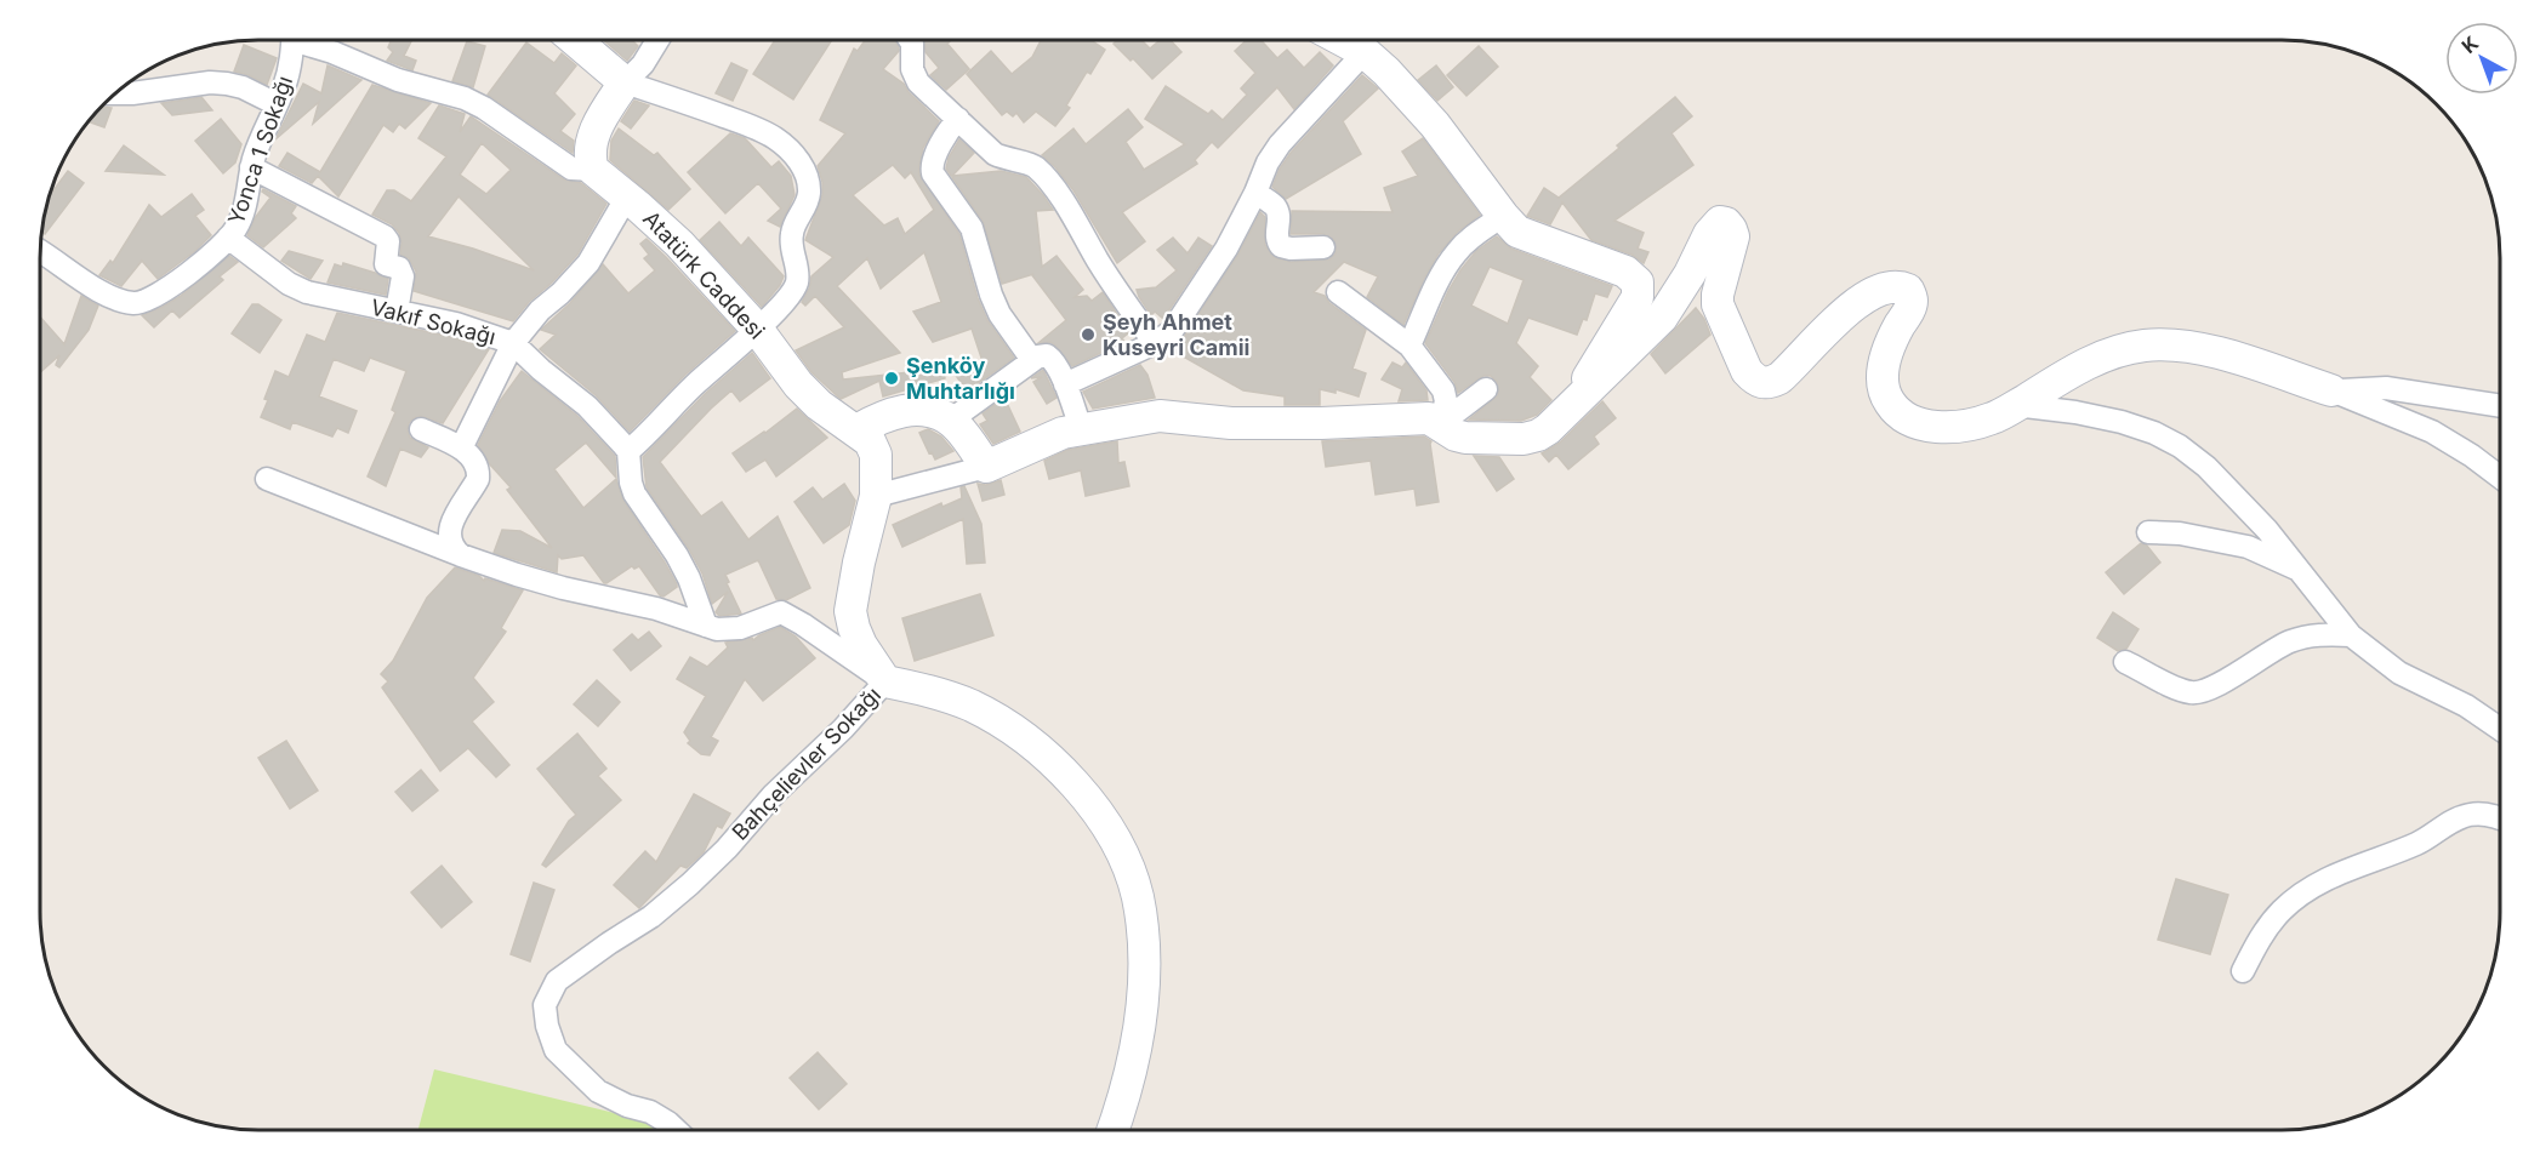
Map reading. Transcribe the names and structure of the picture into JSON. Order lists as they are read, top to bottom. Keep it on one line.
{"streets":{"street":["Yonca 1 Sokağı","Atatürk Caddesi","Vakıf Sokağı","Bahçelievler Sokağı"]},"crossings":[["Yonca 1 Sokağı","Vakıf Sokağı"],["Atatürk Caddesi","Vakıf Sokağı"],["Atatürk Caddesi","Bahçelievler Sokağı"]],"places":["Şeyh Ahmet Kuseyri Camii","Şenköy Muhtarlığı"],"north":"top left"}
